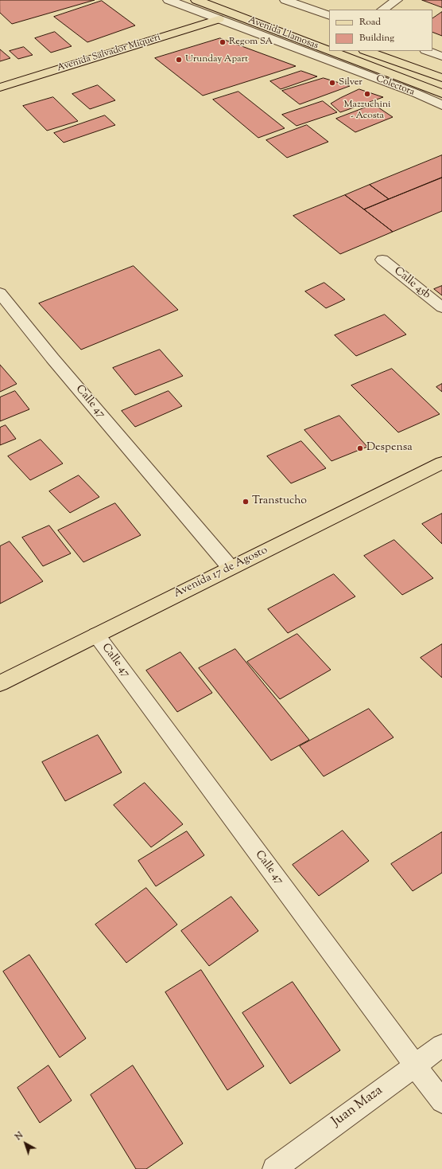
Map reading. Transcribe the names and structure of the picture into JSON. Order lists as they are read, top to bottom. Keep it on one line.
{"streets":{"main road":["Avenida Llamosas","Avenida Salvador Miqueri","Avenida 17 de Agosto"],"street":["Colectora","Calle 45b","Calle 47","Juan Maza"]},"crossings":[["Avenida Salvador Miqueri","Colectora"],["Calle 47","Avenida 17 de Agosto"],["Calle 47","Juan Maza"]],"places":["Regom SA","Urunday Apart","Silver","Mazzuchini - Acosta","Despensa","Transtucho"],"legend":["Road","Building"],"north":"top left"}
